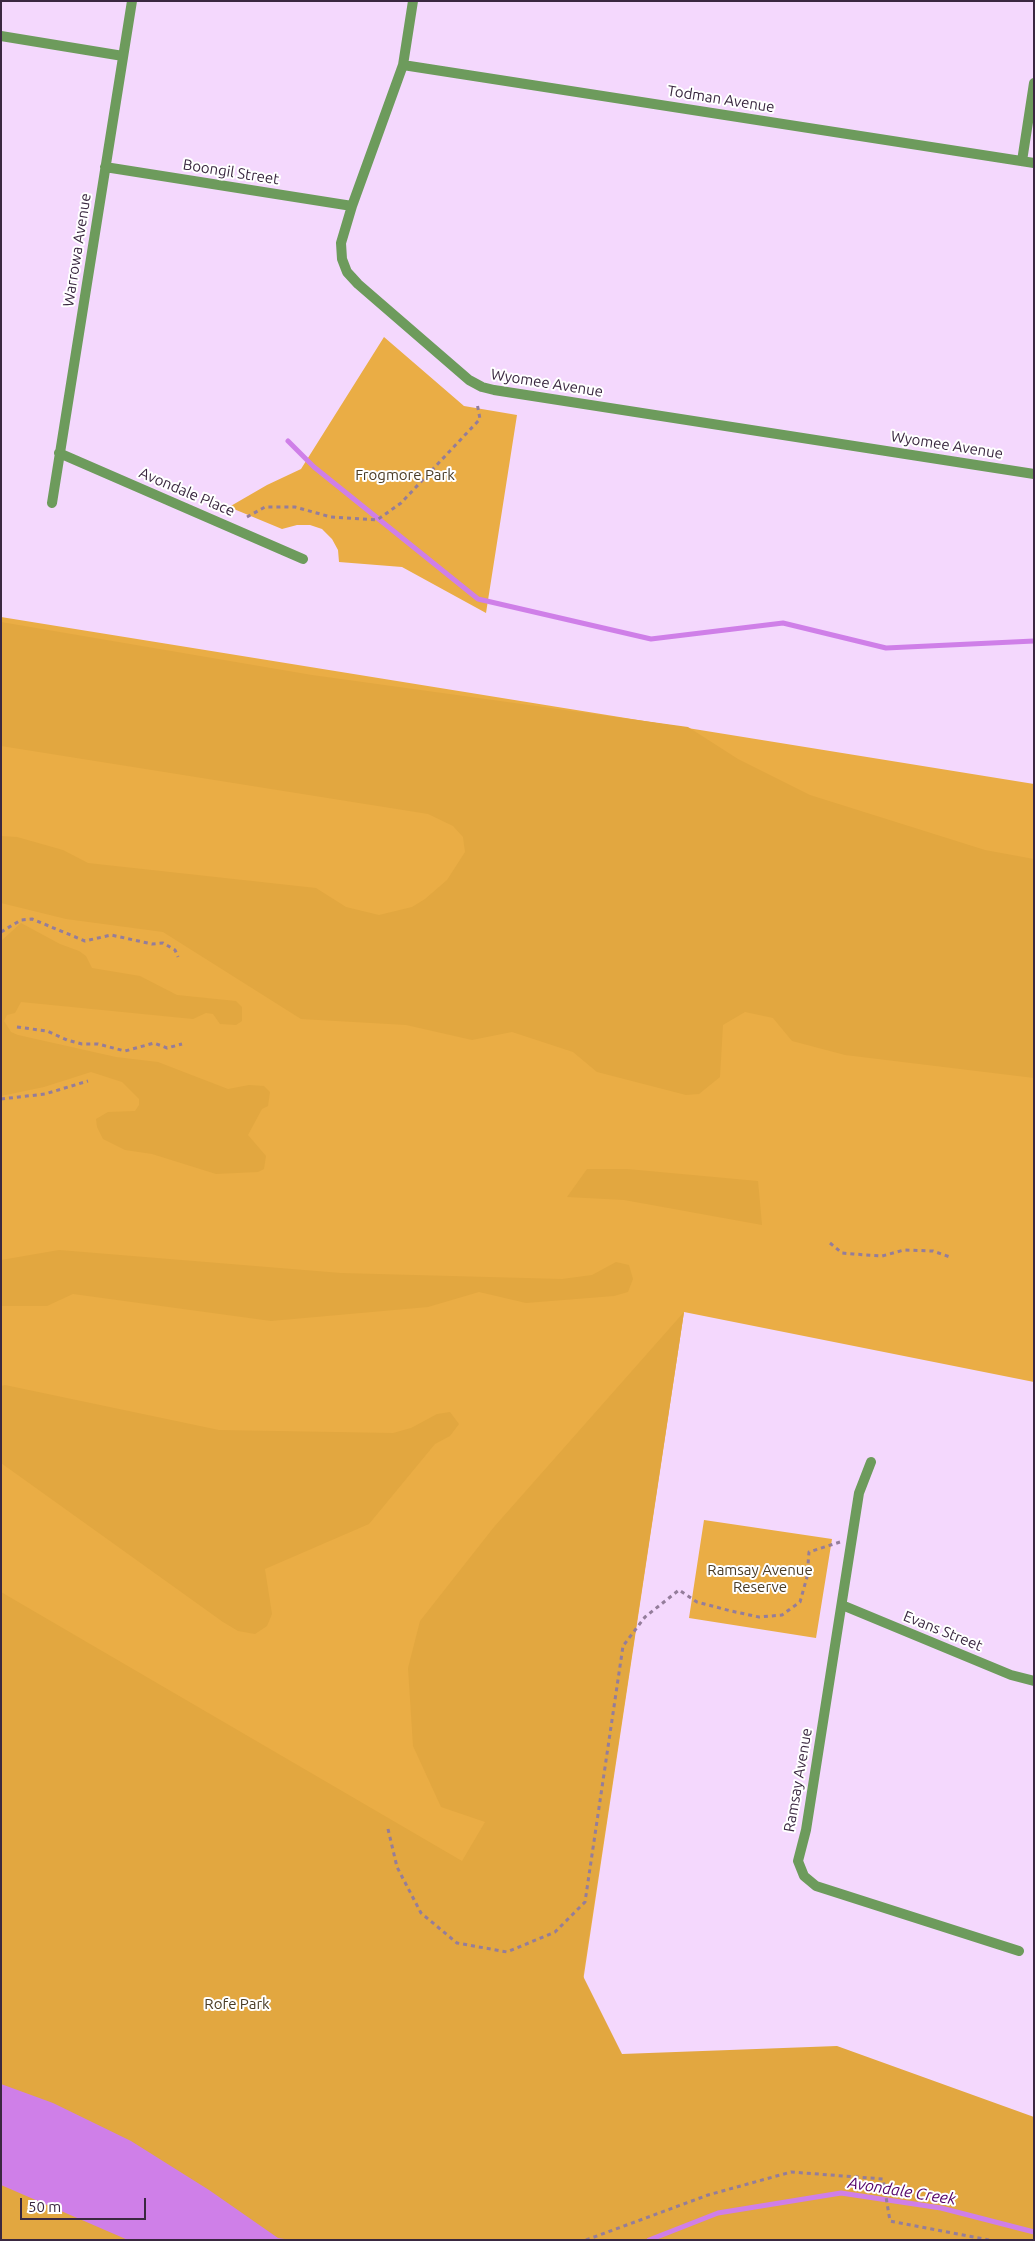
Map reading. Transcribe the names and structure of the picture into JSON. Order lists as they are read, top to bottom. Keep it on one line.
{"streets":{"street":["Todman Avenue","Boongil Street","Warrowa Avenue","Wyomee Avenue","Avondale Place","Evans Street","Ramsay Avenue"]},"crossings":[["Todman Avenue","Wyomee Avenue"],["Boongil Street","Warrowa Avenue"],["Boongil Street","Wyomee Avenue"],["Warrowa Avenue","Avondale Place"],["Evans Street","Ramsay Avenue"]],"water":["Avondale Creek"],"parks":["Frogmore Park","Ramsay Avenue Reserve","Rofe Park"],"scale_bar":"50 m"}
